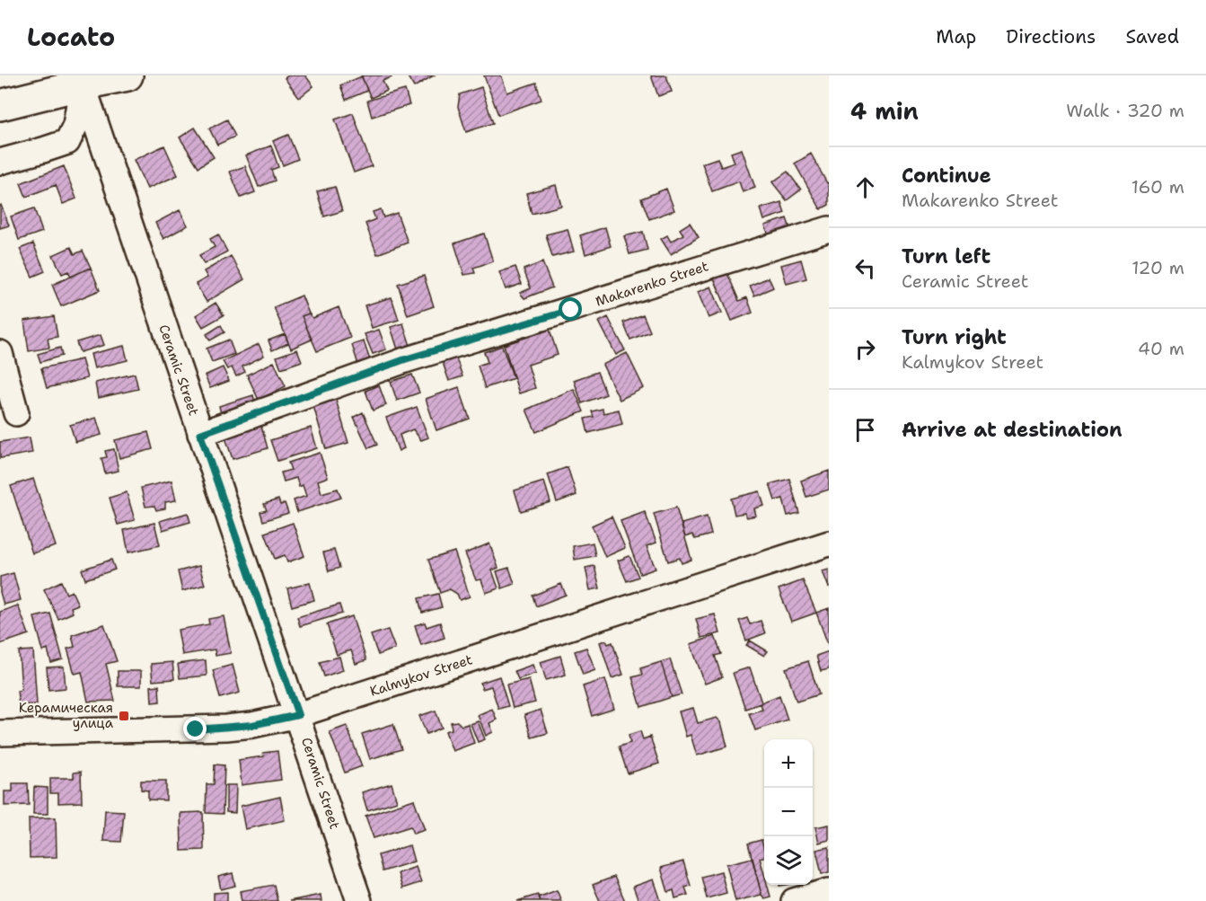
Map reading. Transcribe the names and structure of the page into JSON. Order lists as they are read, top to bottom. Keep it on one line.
{"streets":{"street":["Makarenko Street","Ceramic Street","Kalmykov Street"]},"crossings":[["Makarenko Street","Ceramic Street"],["Ceramic Street","Kalmykov Street"]],"places":{"transit":["Керамическая улица"]},"page":{"header":"Locato","nav":["Map","Directions","Saved"],"heading":["4 min","Walk · 320 m"],"list":[["Continue","Makarenko Street","160 m"],["Turn left","Ceramic Street","120 m"],["Turn right","Kalmykov Street","40 m"],"Arrive at destination"],"map_buttons":["+","−"]}}
